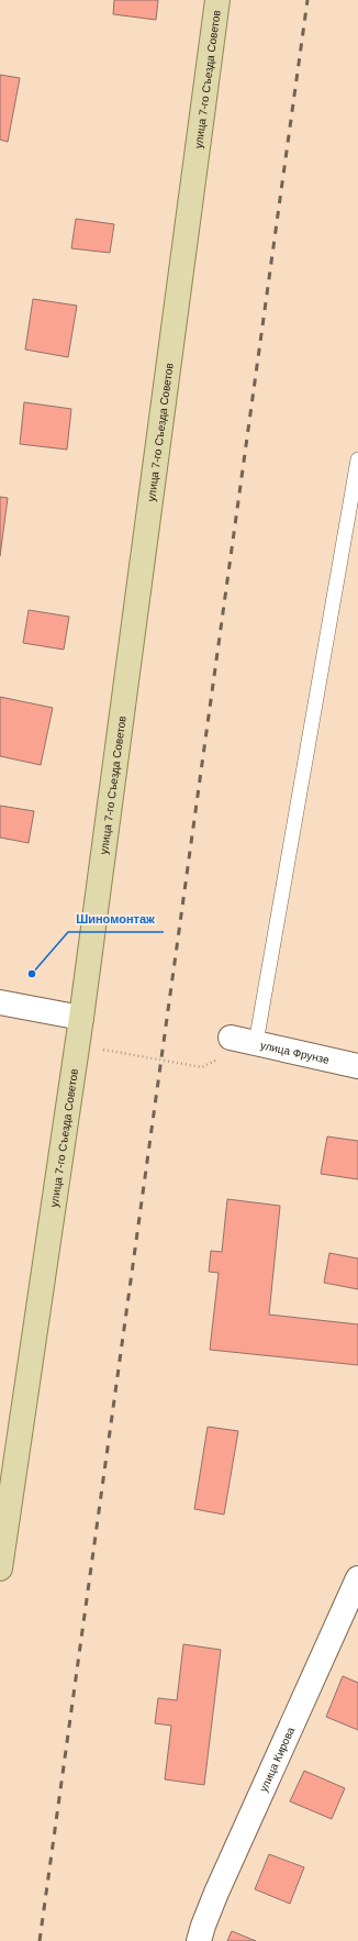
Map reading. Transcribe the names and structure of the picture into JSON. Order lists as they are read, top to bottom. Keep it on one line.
{"streets":{"main road":["улица 7-го Съезда Советов"],"street":["улица Фрунзе","улица Кирова"]},"places":["Шиномонтаж"]}
